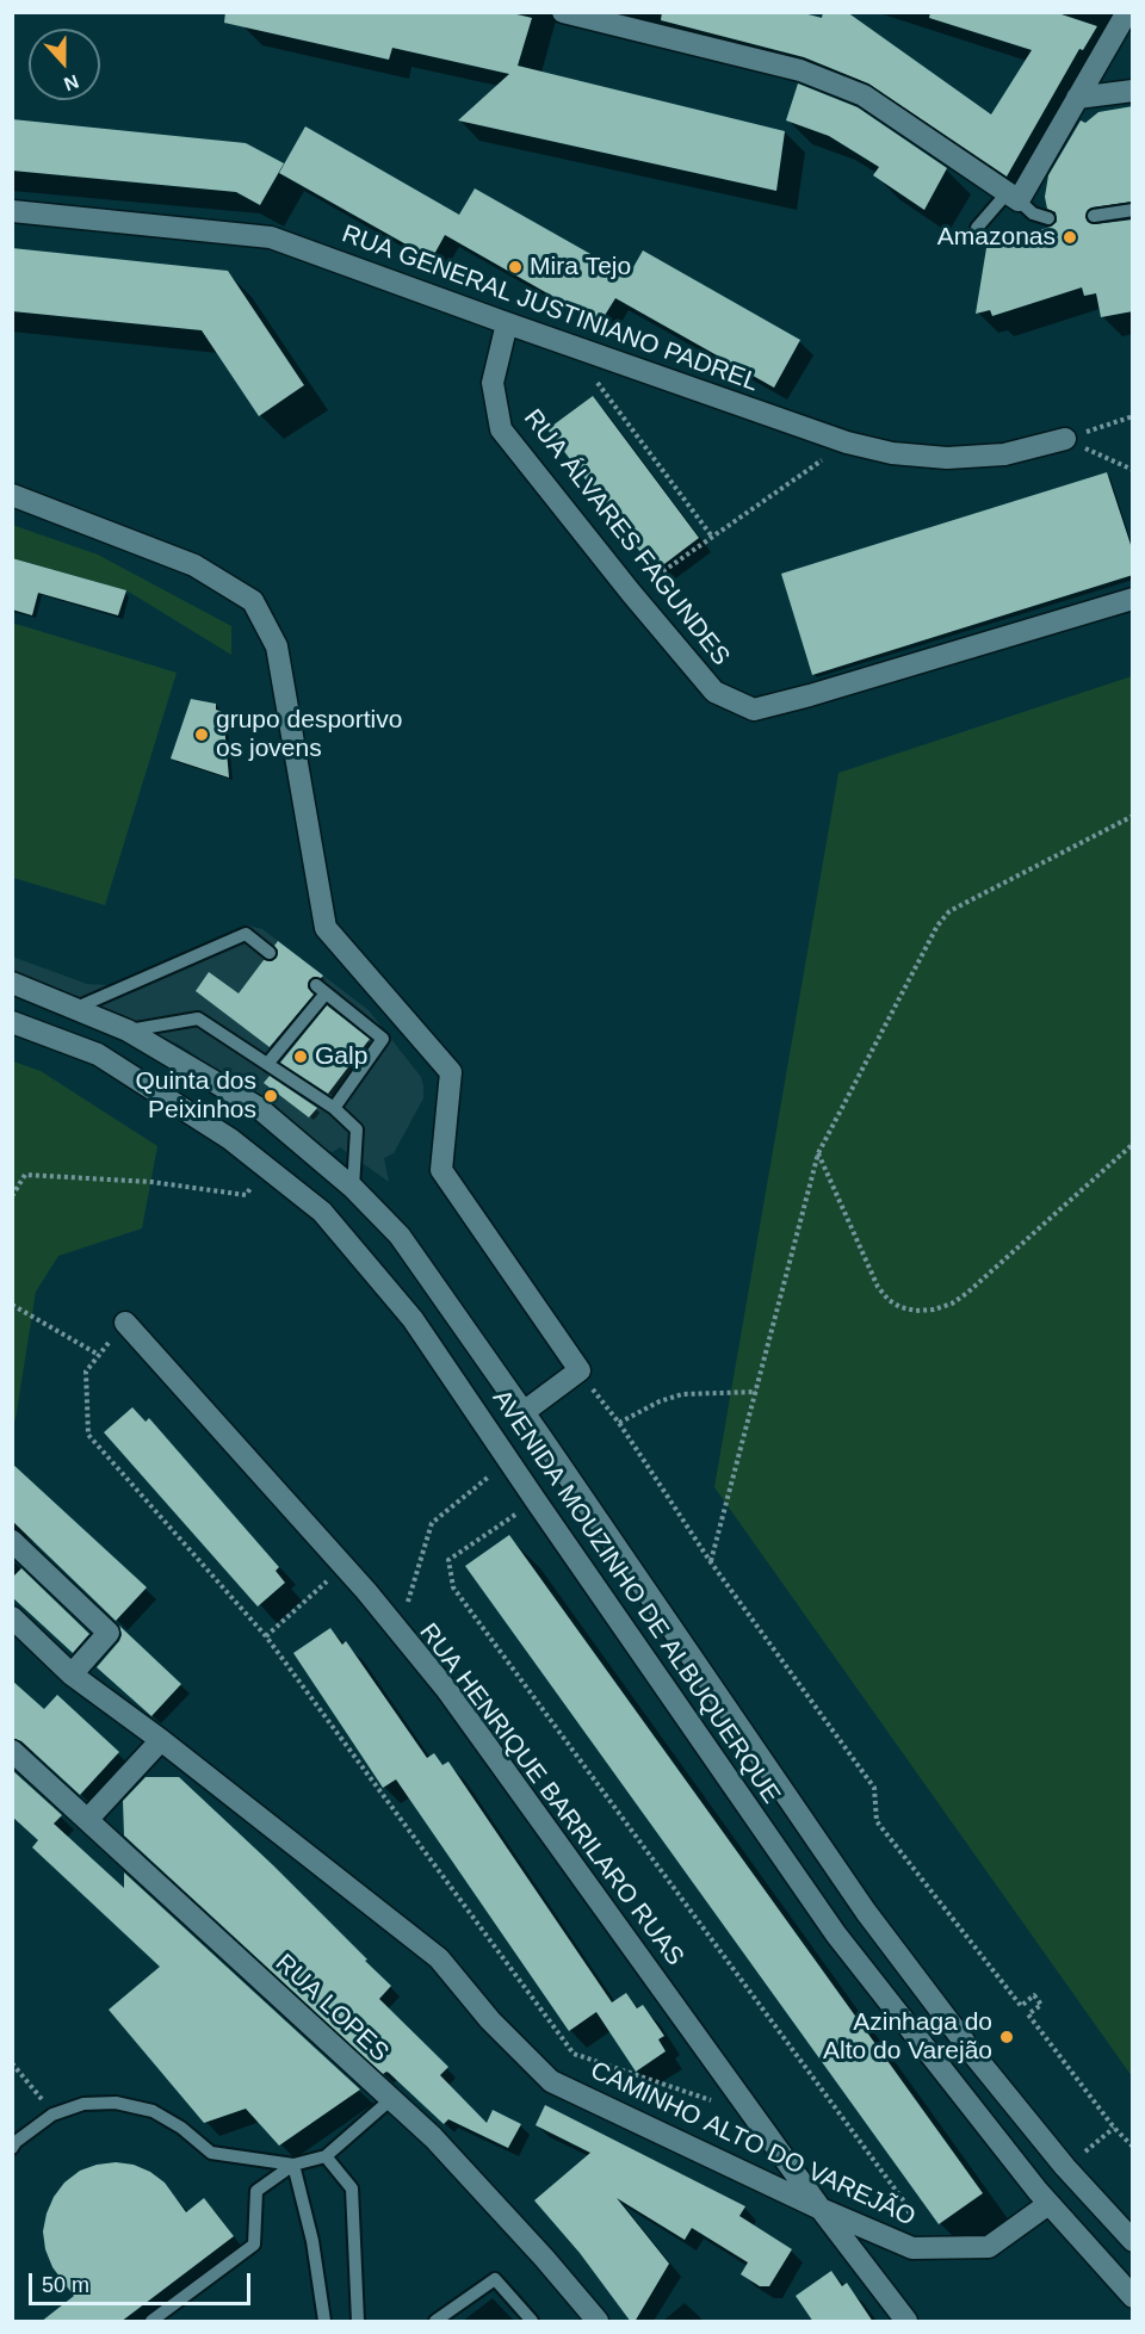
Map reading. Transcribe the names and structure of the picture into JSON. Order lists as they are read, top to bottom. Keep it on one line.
{"streets":{"street":["RUA GENERAL JUSTINIANO PADREL","RUA ÁLVARES FAGUNDES","AVENIDA MOUZINHO DE ALBUQUERQUE","RUA HENRIQUE BARRILARO RUAS","RUA LOPES","CAMINHO ALTO DO VAREJÃO"]},"crossings":[["RUA GENERAL JUSTINIANO PADREL","RUA ÁLVARES FAGUNDES"],["AVENIDA MOUZINHO DE ALBUQUERQUE","CAMINHO ALTO DO VAREJÃO"],["RUA HENRIQUE BARRILARO RUAS","CAMINHO ALTO DO VAREJÃO"]],"places":["Amazonas","Mira Tejo","grupo desportivo os jovens","Galp","Quinta dos Peixinhos","Azinhaga do Alto do Varejão"],"scale_bar":"50 m","north":"bottom"}
